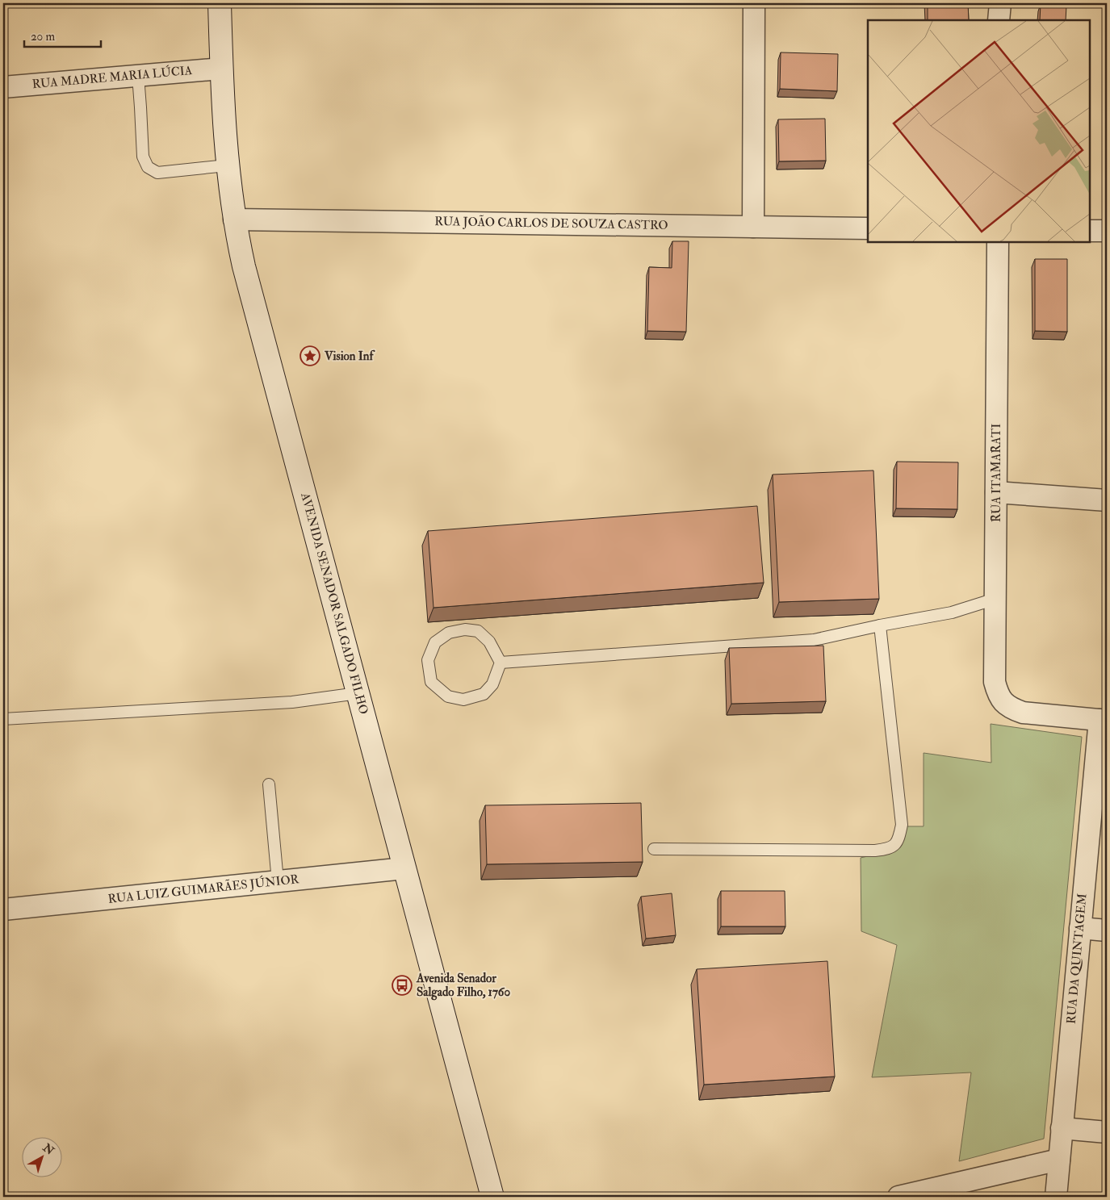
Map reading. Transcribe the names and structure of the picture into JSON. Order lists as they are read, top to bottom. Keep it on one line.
{"streets":{"main road":["AVENIDA SENADOR SALGADO FILHO"],"street":["RUA MADRE MARIA LÚCIA","RUA JOÃO CARLOS DE SOUZA CASTRO","RUA ITAMARATI","RUA LUIZ GUIMARÃES JÚNIOR","RUA DA QUINTAGEM"]},"crossings":[["RUA MADRE MARIA LÚCIA","AVENIDA SENADOR SALGADO FILHO"],["RUA JOÃO CARLOS DE SOUZA CASTRO","AVENIDA SENADOR SALGADO FILHO"],["RUA ITAMARATI","RUA DA QUINTAGEM"],["AVENIDA SENADOR SALGADO FILHO","RUA LUIZ GUIMARÃES JÚNIOR"]],"places":{"place":["Vision Inf"],"bus stop":["Avenida Senador Salgado Filho, 1760"]},"scale_bar":"20 m","north":"top right"}
